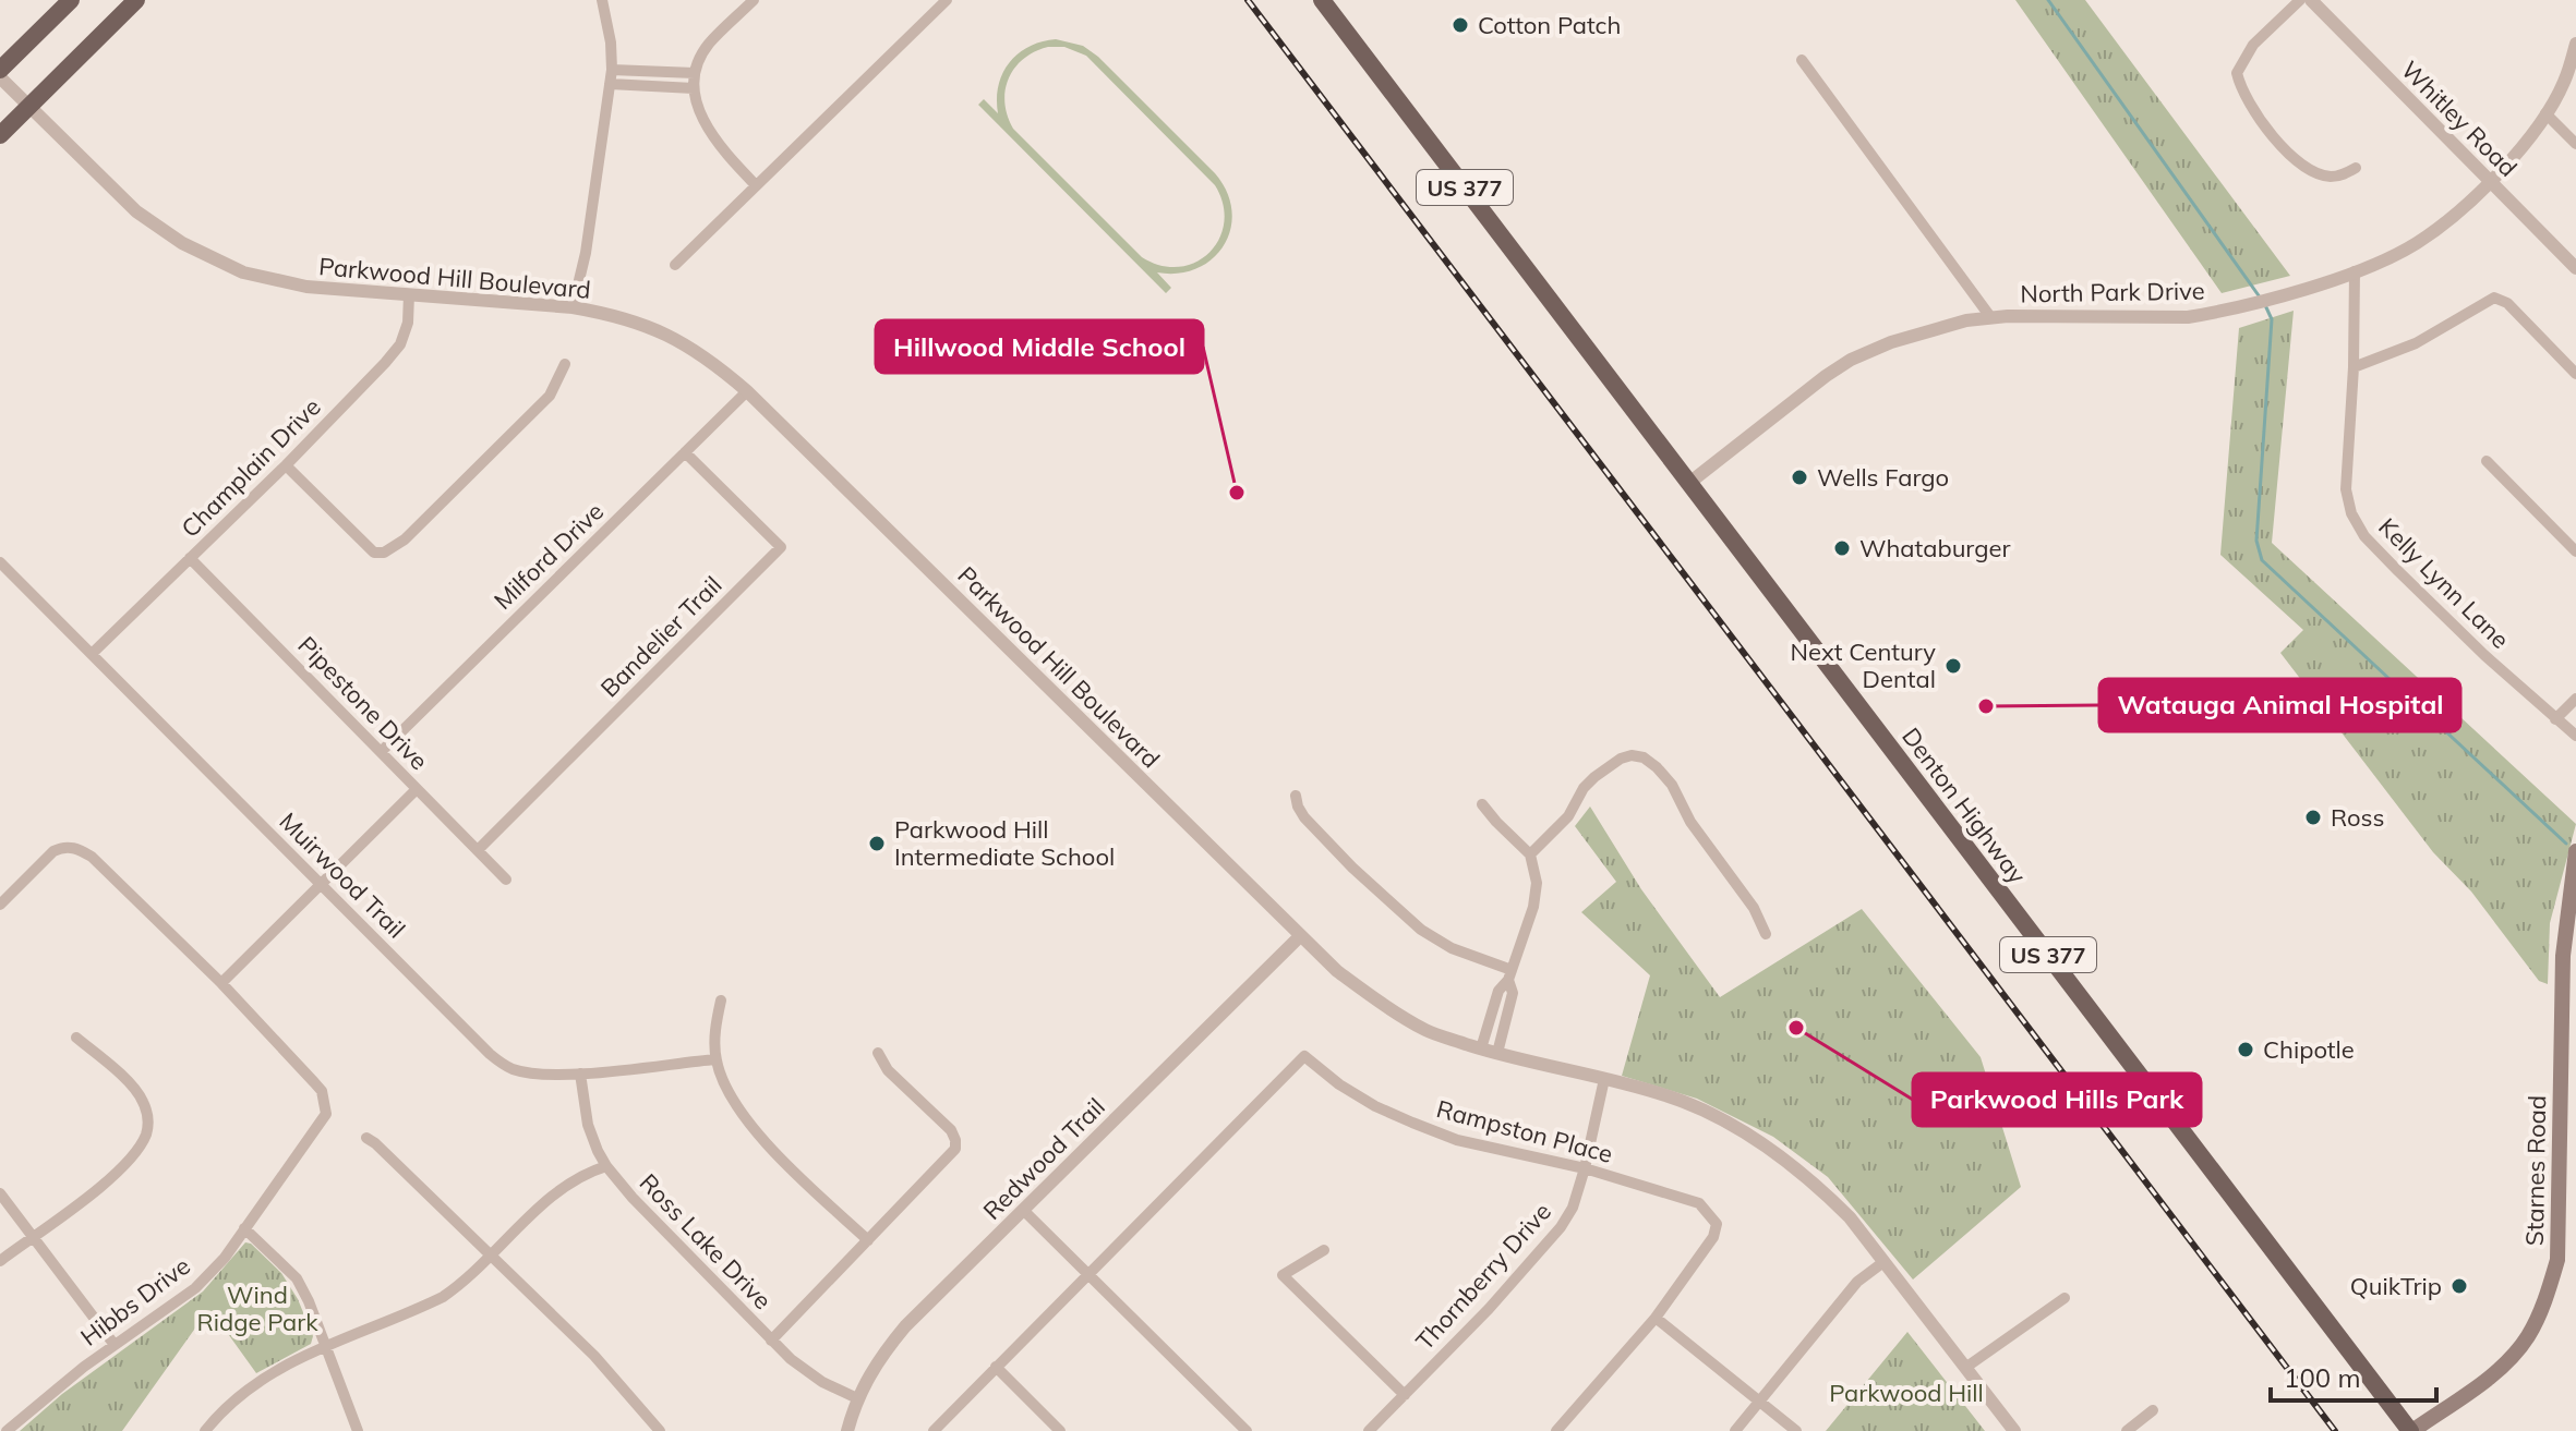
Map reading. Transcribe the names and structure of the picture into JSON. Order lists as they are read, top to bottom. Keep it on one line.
{"streets":{"main road":["US 377","Denton Highway","Starnes Road"],"street":["Whitley Road","Parkwood Hill Boulevard","North Park Drive","Champlain Drive","Milford Drive","Kelly Lynn Lane","Bandelier Trail","Pipestone Drive","Muirwood Trail","Rampston Place","Redwood Trail","Ross Lake Drive","Thornberry Drive","Hibbs Drive"]},"crossings":[["Whitley Road","North Park Drive"],["Parkwood Hill Boulevard","Champlain Drive"],["Parkwood Hill Boulevard","Milford Drive"],["Parkwood Hill Boulevard","Redwood Trail"],["Parkwood Hill Boulevard","Thornberry Drive"],["North Park Drive","Kelly Lynn Lane"],["North Park Drive","Denton Highway"],["Champlain Drive","Pipestone Drive"],["Champlain Drive","Muirwood Trail"],["Milford Drive","Bandelier Trail"],["Milford Drive","Pipestone Drive"],["Bandelier Trail","Pipestone Drive"],["Denton Highway","Starnes Road"],["Muirwood Trail","Ross Lake Drive"],["Rampston Place","Thornberry Drive"],["Redwood Trail","Ross Lake Drive"]],"parks":["Wind Ridge Park","Parkwood Hill"],"places":["Cotton Patch","Wells Fargo","Hillwood Middle School","Whataburger","Next Century Dental","Watauga Animal Hospital","Ross","Parkwood Hill Intermediate School","Parkwood Hills Park","Chipotle","QuikTrip"],"scale_bar":"100 m"}
